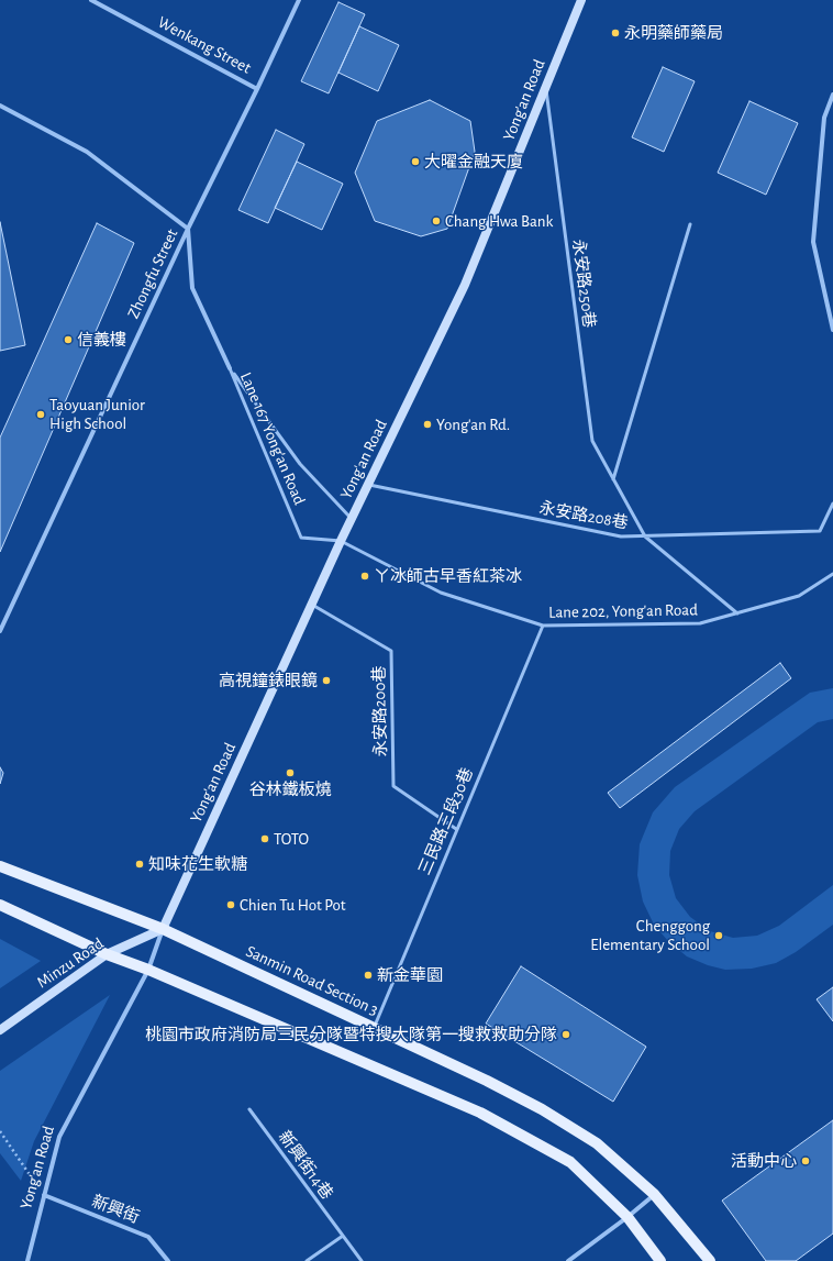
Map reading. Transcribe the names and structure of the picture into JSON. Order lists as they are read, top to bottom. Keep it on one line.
{"streets":{"main road":["Yong'an Road","Minzu Road","Sanmin Road Section 3"],"street":["Wenkang Street","Zhongfu Street","新興街"],"lane":["永安路250巷","Lane 167 Yong'an Road","永安路208巷","Lane 202, Yong'an Road","永安路200巷","三民路三段30巷","新興街14巷"]},"crossings":[["Wenkang Street","Zhongfu Street"],["Yong'an Road","永安路250巷"],["Yong'an Road","Lane 167 Yong'an Road"],["Yong'an Road","永安路208巷"],["Yong'an Road","Lane 202, Yong'an Road"],["Yong'an Road","永安路200巷"],["Yong'an Road","Minzu Road"],["Yong'an Road","Sanmin Road Section 3"],["Yong'an Road","新興街"],["永安路250巷","永安路208巷"],["永安路250巷","Lane 202, Yong'an Road"],["Lane 167 Yong'an Road","Lane 202, Yong'an Road"],["Lane 202, Yong'an Road","三民路三段30巷"],["永安路200巷","三民路三段30巷"],["三民路三段30巷","Sanmin Road Section 3"],["Minzu Road","Sanmin Road Section 3"]],"places":["永明藥師藥局","大曜金融天廈","Chang Hwa Bank","信義樓","Taoyuan Junior High School","Yong'an Rd.","ㄚ冰師古早香紅茶冰","高視鐘錶眼鏡","谷林鐵板燒","TOTO","知味花生軟糖","Chien Tu Hot Pot","Chenggong Elementary School","新金華園","桃園市政府消防局三民分隊暨特搜大隊第一搜救救助分隊","活動中心"]}
